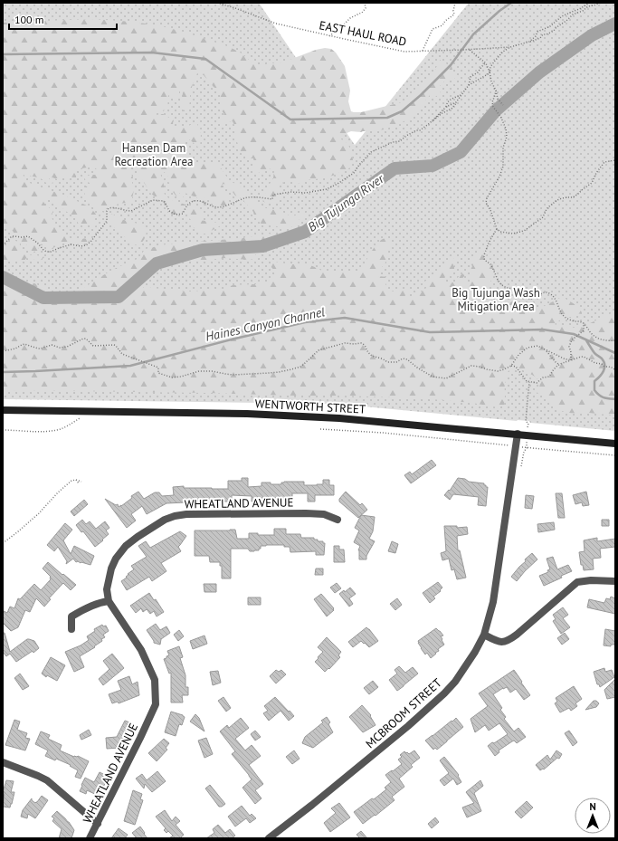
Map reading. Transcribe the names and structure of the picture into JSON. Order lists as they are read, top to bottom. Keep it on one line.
{"streets":{"main road":["WENTWORTH STREET"],"street":["WHEATLAND AVENUE","MCBROOM STREET"],"path":["EAST HAUL ROAD"]},"water":["Big Tujunga River","Haines Canyon Channel"],"parks":["Hansen Dam Recreation Area","Big Tujunga Wash Mitigation Area"],"scale_bar":"100 m","north":"top"}
